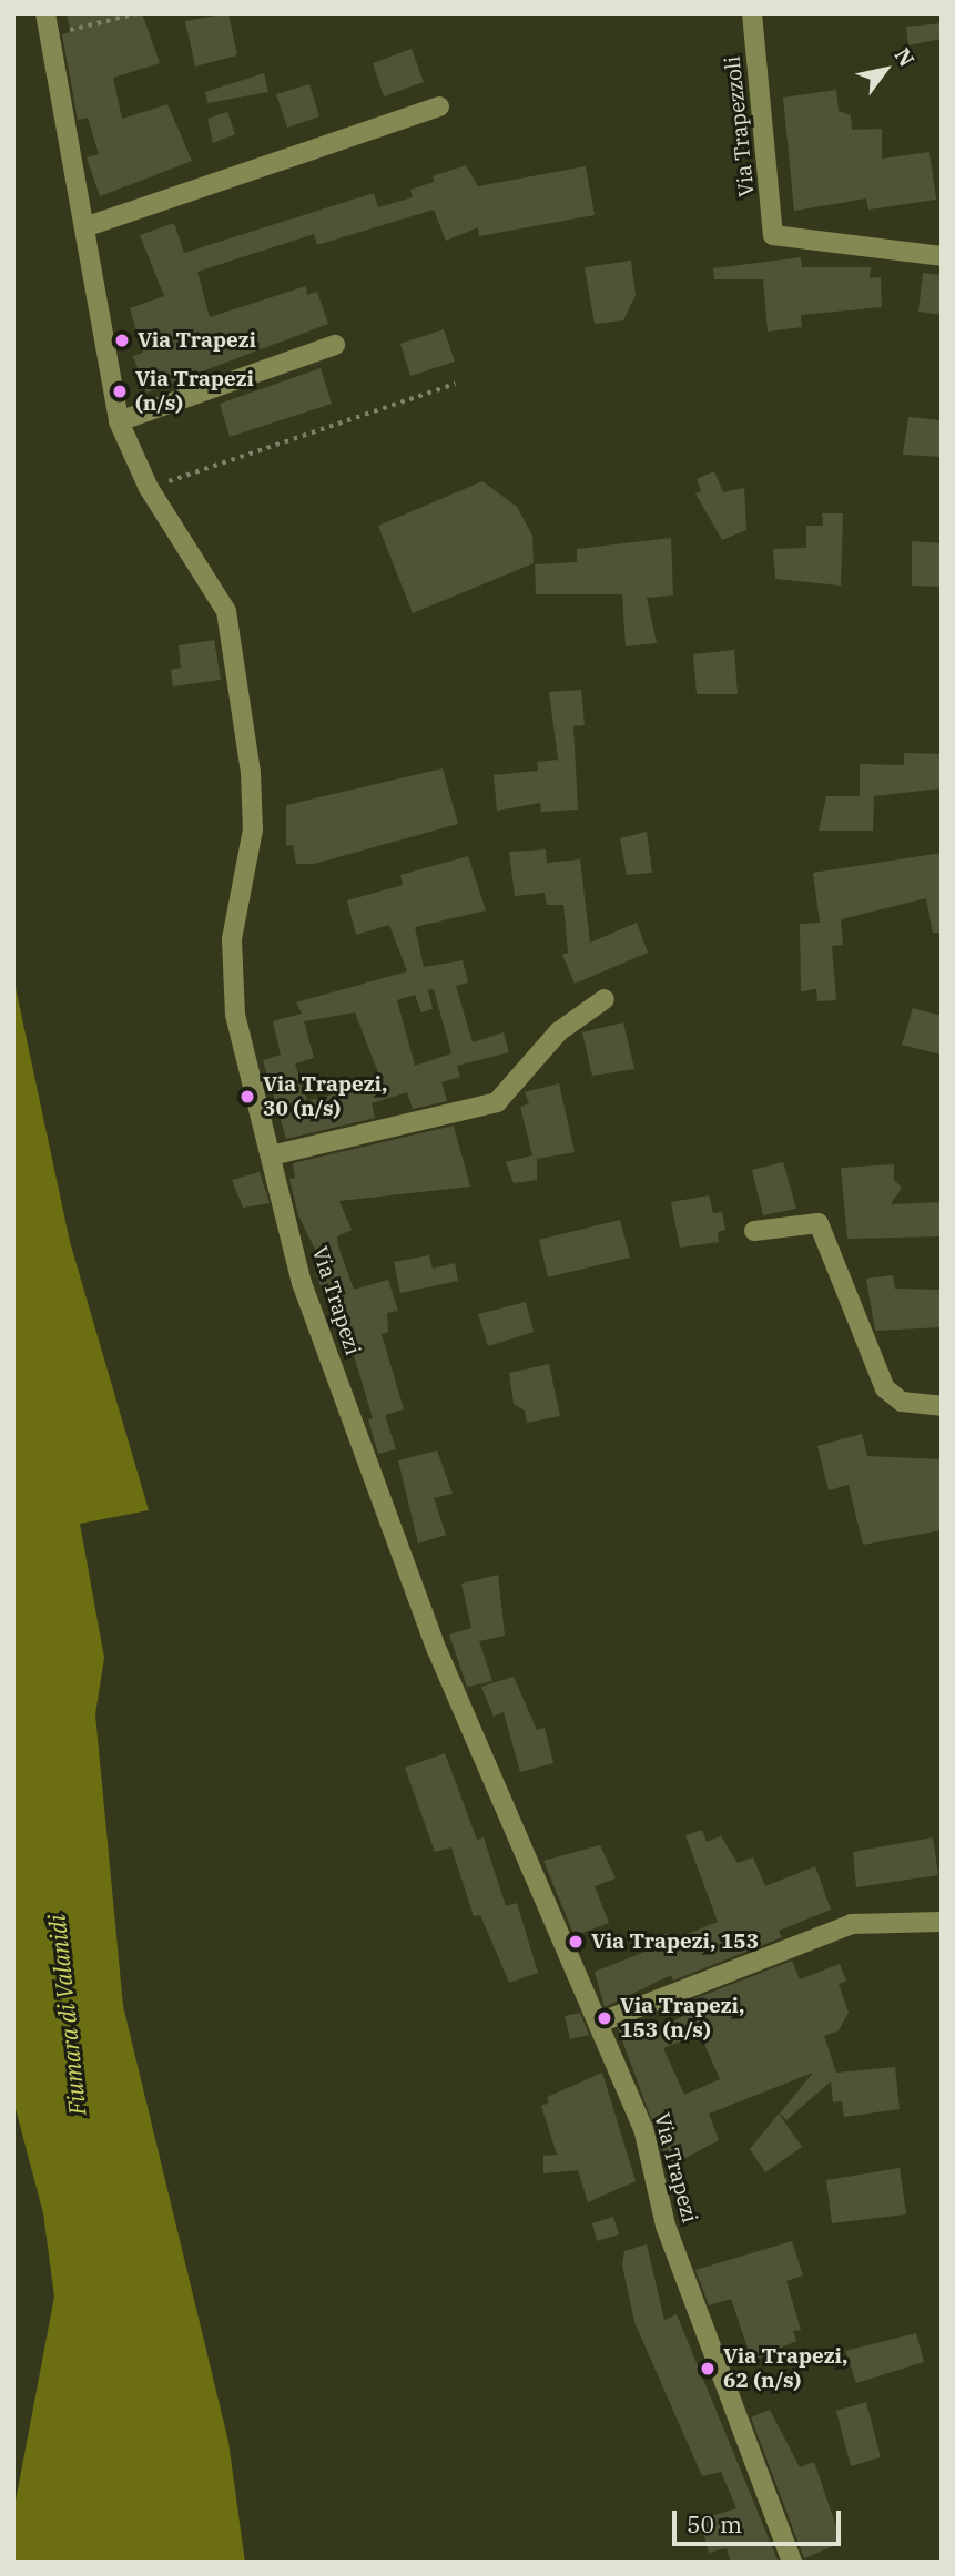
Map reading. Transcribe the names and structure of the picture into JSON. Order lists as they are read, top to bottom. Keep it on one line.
{"streets":{"street":["Via Trapezzoli","Via Trapezi"]},"water":["Fiumara di Valanidi"],"places":["Via Trapezi","Via Trapezi (n/s)","Via Trapezi, 30 (n/s)","Via Trapezi, 153","Via Trapezi, 153 (n/s)","Via Trapezi, 62 (n/s)"],"scale_bar":"50 m","north":"top right"}
